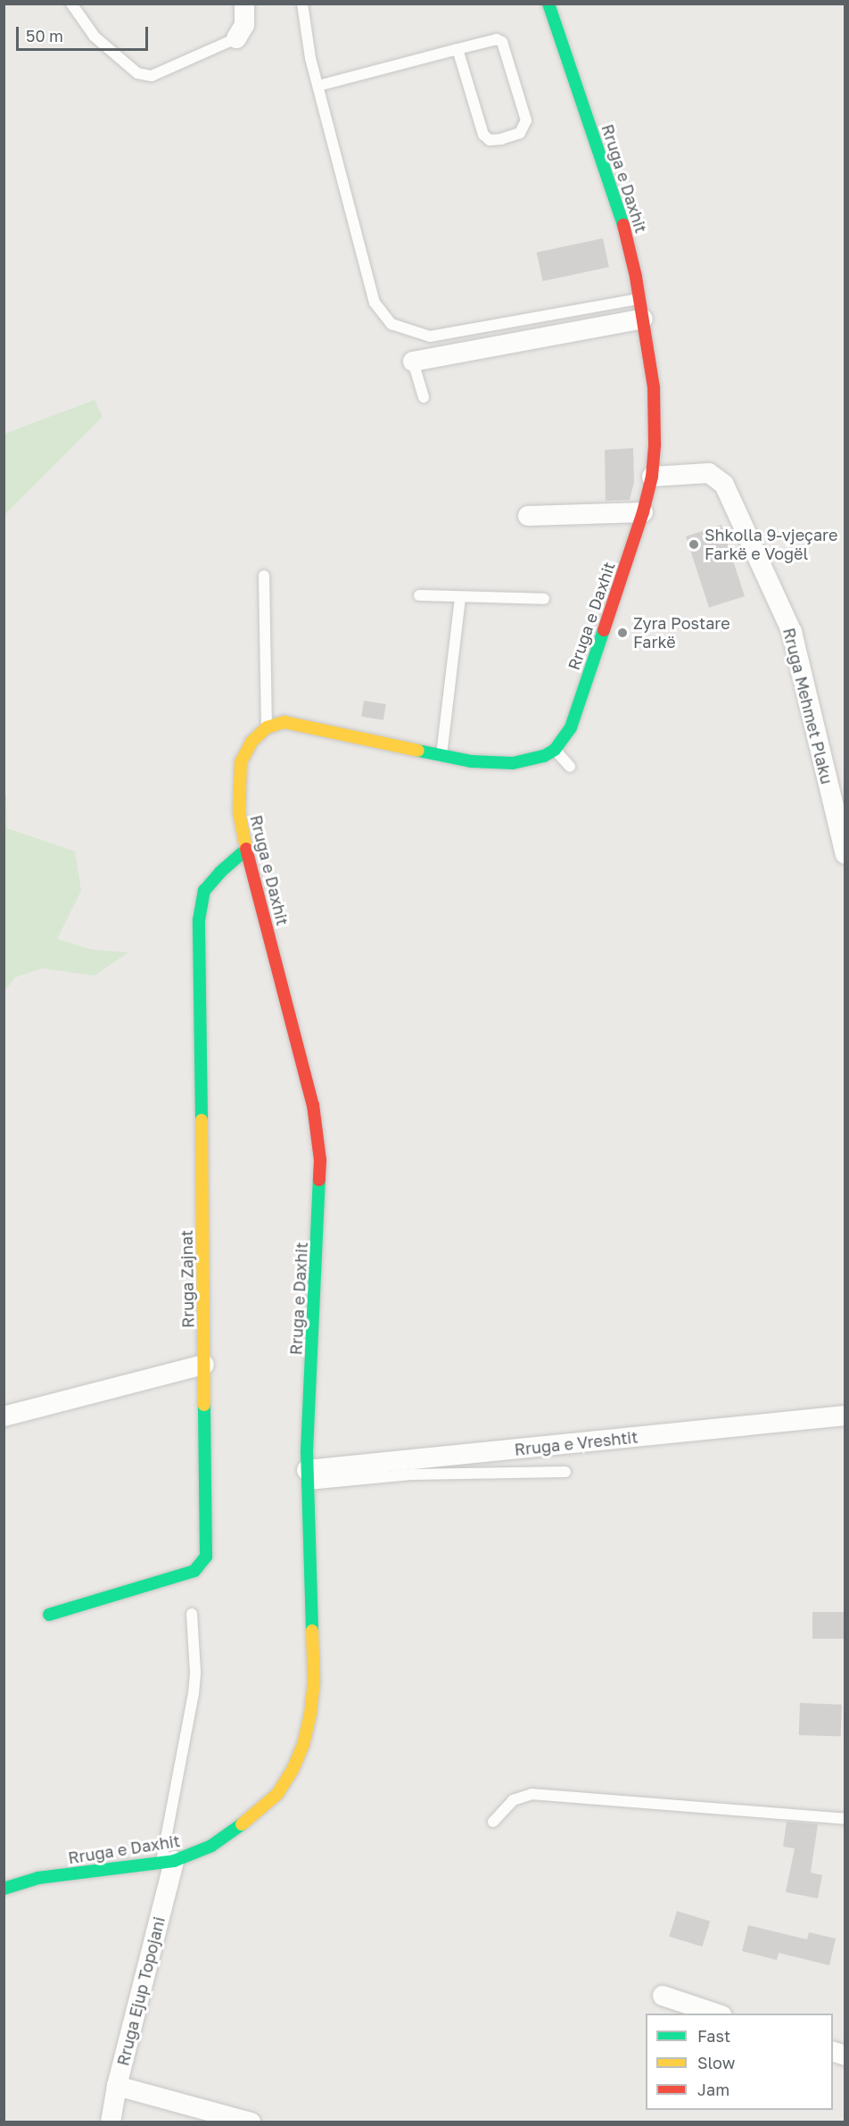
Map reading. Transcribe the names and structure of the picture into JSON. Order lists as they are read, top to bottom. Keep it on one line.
{"streets":{"street":["Rruga e Daxhit","Rruga Mehmet Plaku","Rruga Zajnat","Rruga e Vreshtit","Rruga Ejup Topojani"]},"crossings":[["Rruga e Daxhit","Rruga Mehmet Plaku"],["Rruga e Daxhit","Rruga Zajnat"],["Rruga e Daxhit","Rruga e Vreshtit"],["Rruga e Daxhit","Rruga Ejup Topojani"]],"places":["Shkolla 9-vjeçare Farkë e Vogël","Zyra Postare Farkë"],"legend":["Fast","Slow","Jam"],"scale_bar":"50 m"}
